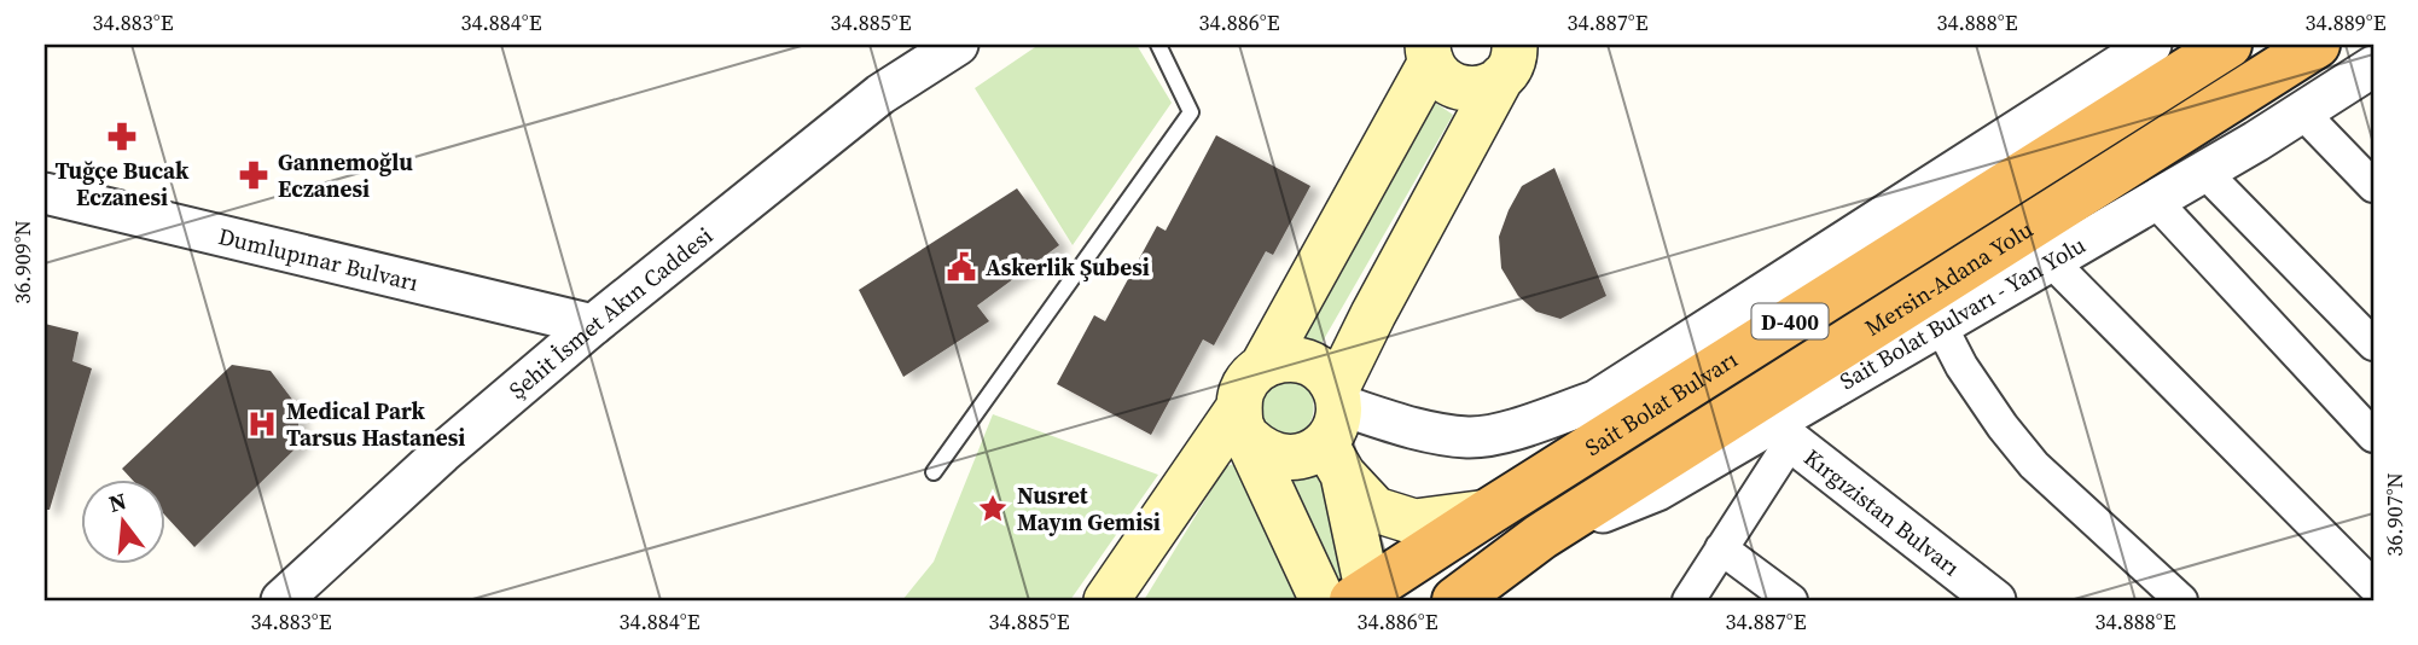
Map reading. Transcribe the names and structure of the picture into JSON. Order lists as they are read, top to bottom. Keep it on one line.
{"streets":{"highway":["Mersin-Adana Yolu","D-400","Sait Bolat Bulvarı"],"street":["Dumlupınar Bulvarı","Şehit İsmet Akın Caddesi","Sait Bolat Bulvarı - Yan Yolu","Kırgızistan Bulvarı"]},"crossings":[["Dumlupınar Bulvarı","Şehit İsmet Akın Caddesi"],["Mersin-Adana Yolu","Sait Bolat Bulvarı - Yan Yolu"],["Sait Bolat Bulvarı - Yan Yolu","Kırgızistan Bulvarı"]],"places":{"pharmacy":["Tuğçe Bucak Eczanesi","Gannemoğlu Eczanesi"],"public building":["Askerlik Şubesi"],"hospital":["Medical Park Tarsus Hastanesi"],"place":["Nusret Mayın Gemisi"]},"north":"top","coordinates":["34.883°E","34.884°E","34.885°E","34.886°E","34.887°E","34.888°E","34.889°E","36.909°N","36.907°N"]}
